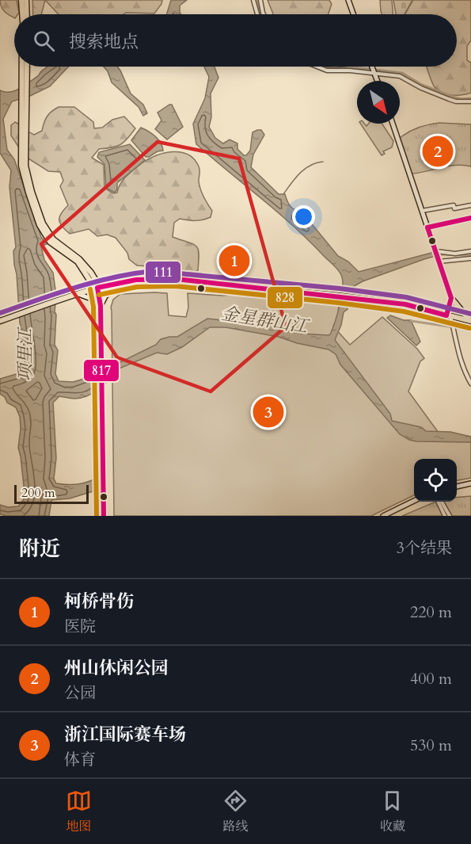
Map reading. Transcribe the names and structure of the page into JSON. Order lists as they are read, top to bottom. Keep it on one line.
{"water":["金星群山江","项里江"],"lines":["transit line 817","transit line 111","transit line 828"],"scale_bar":"200 m","north":"bottom right","page":{"search":"搜索地点","pins":["2","1","3"],"scale":"200 m","heading":["附近","3个结果"],"list":[{"mark":"1","name":"柯桥骨伤","note":"医院","value":"220 m"},{"mark":"2","name":"州山休闲公园","note":"公园","value":"400 m"},{"mark":"3","name":"浙江国际赛车场","note":"体育","value":"530 m"}],"nav":["地图","路线","收藏"]}}
